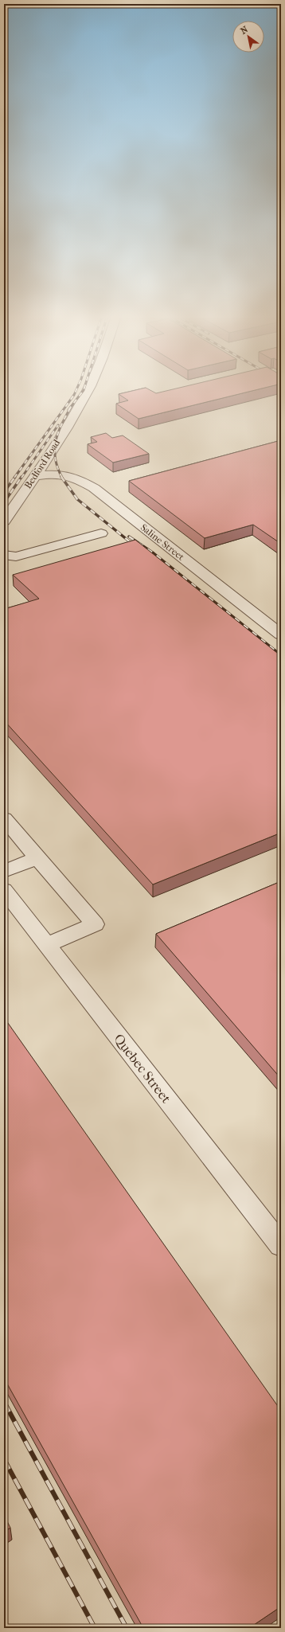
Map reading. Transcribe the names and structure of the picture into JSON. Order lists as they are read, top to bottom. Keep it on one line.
{"streets":{"street":["Bedford Road","Saline Street","Quebec Street"]},"crossings":[["Bedford Road","Saline Street"]],"north":"top left"}
